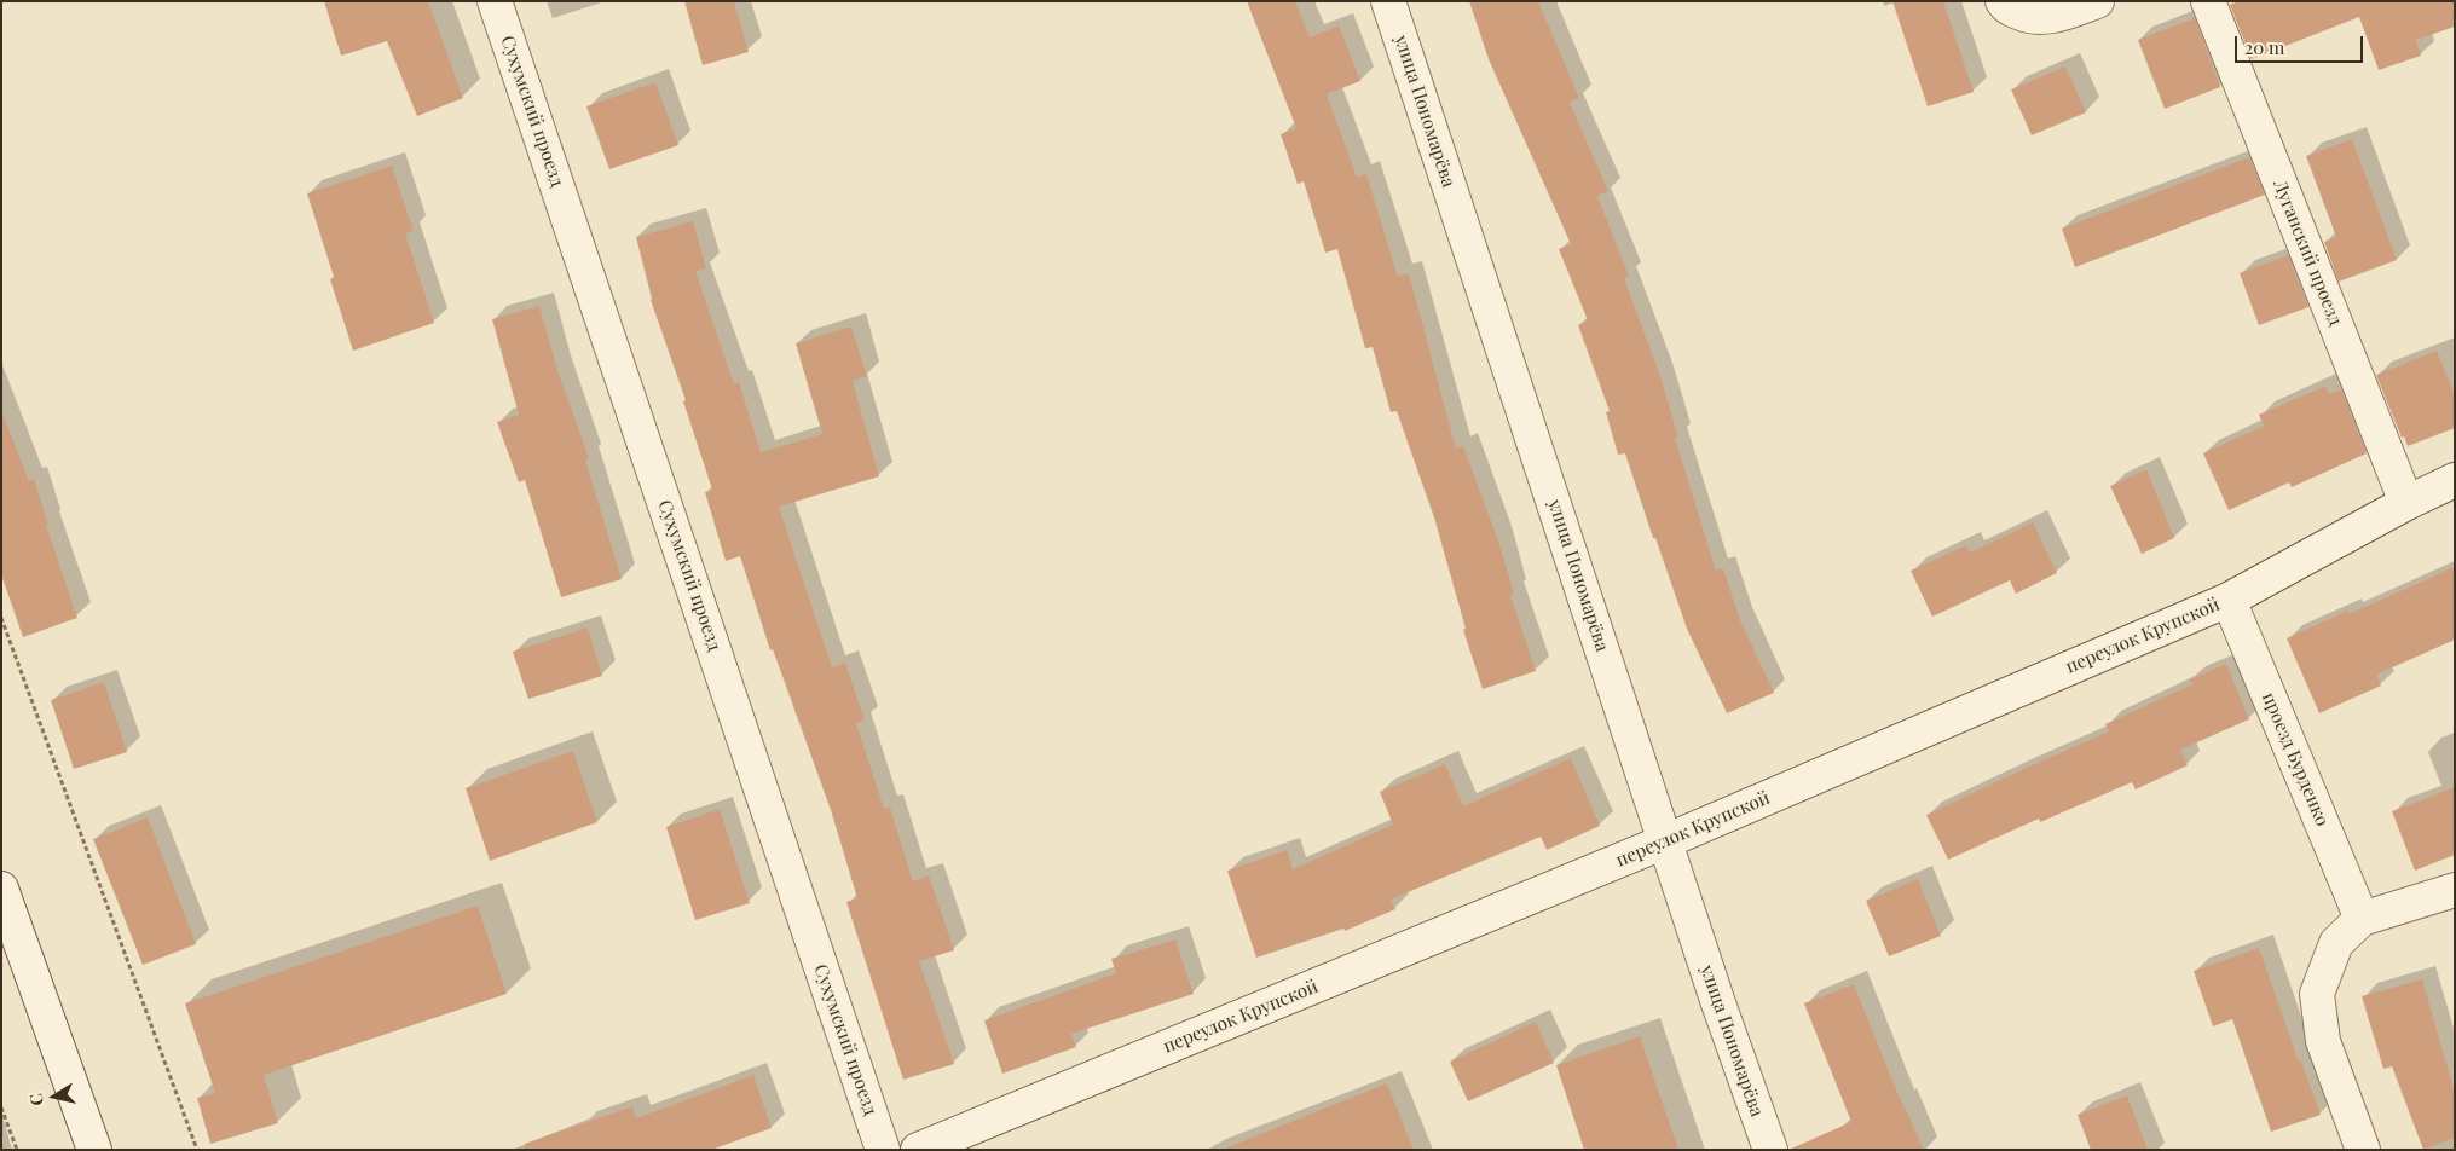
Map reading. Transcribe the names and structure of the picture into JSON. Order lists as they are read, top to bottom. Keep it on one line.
{"streets":{"street":["Сухумский проезд","улица Пономарёва","Луганский проезд","переулок Крупской","проезд Бурденко"]},"crossings":[["улица Пономарёва","переулок Крупской"],["Луганский проезд","переулок Крупской"],["переулок Крупской","проезд Бурденко"]],"scale_bar":"20 m","north":"left"}
